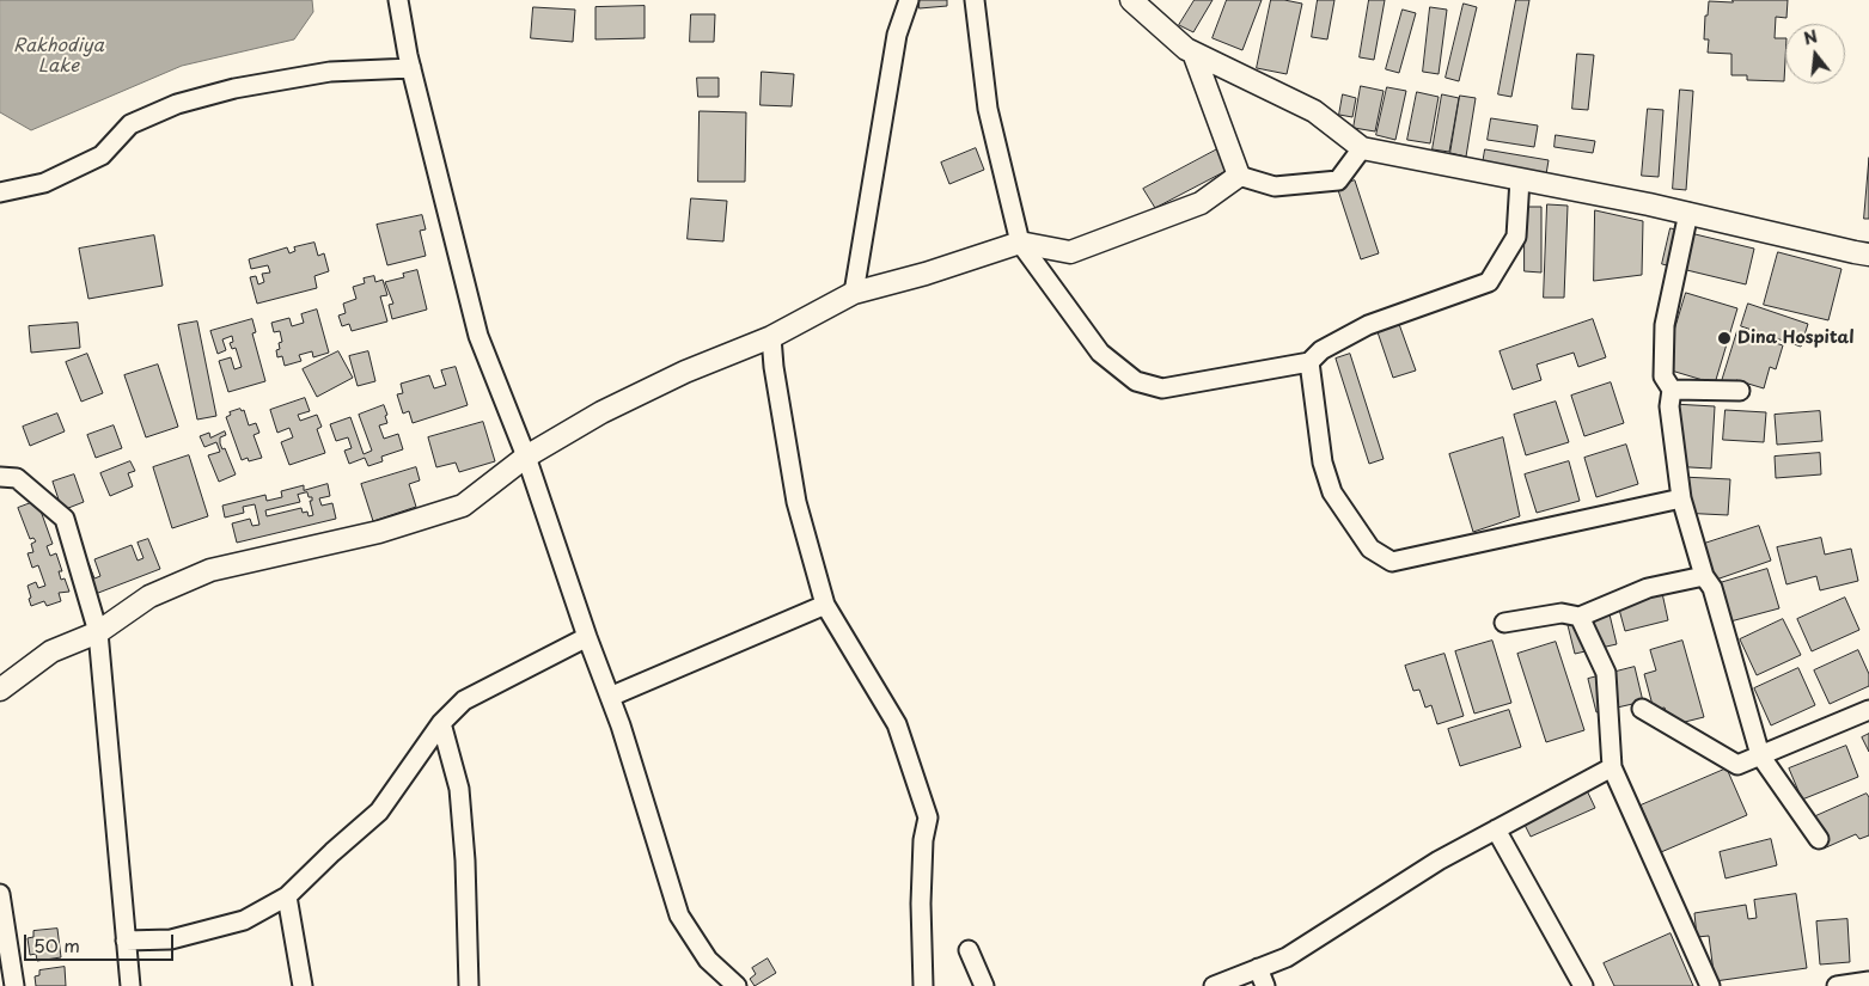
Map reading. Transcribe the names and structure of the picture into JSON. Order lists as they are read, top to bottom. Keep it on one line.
{"water":["Rakhodiya Lake"],"places":["Dina Hospital"],"scale_bar":"50 m","north":"top"}
